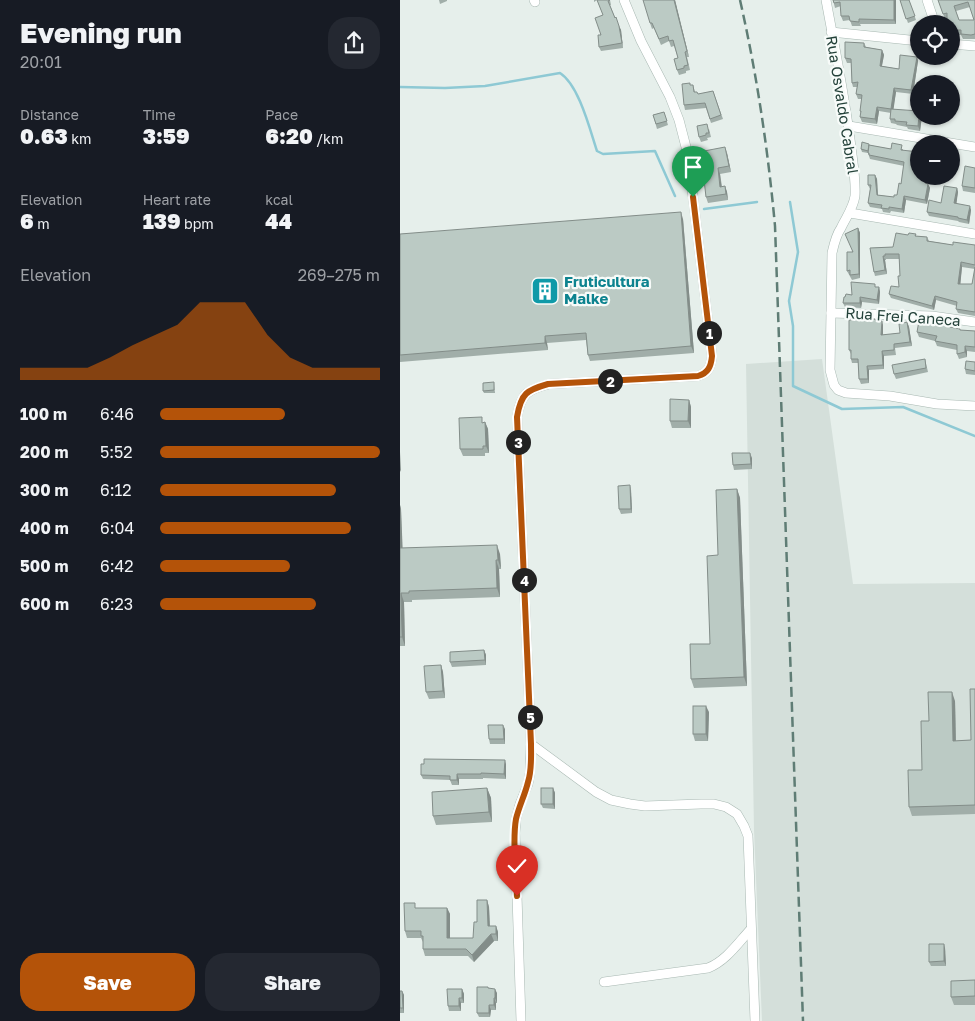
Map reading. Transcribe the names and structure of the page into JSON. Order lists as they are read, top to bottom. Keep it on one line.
{"streets":{"street":["Rua Osvaldo Cabral","Rua Frei Caneca"]},"crossings":[["Rua Osvaldo Cabral","Rua Frei Caneca"]],"places":{"building":["Fruticultura Malke"]},"page":{"heading":["Evening run","20:01"],"map_buttons":["+","−"],"stats":[["Distance","0.63 km"],["Time","3:59"],["Pace","6:20 /km"],["Elevation","6 m"],["Heart rate","139 bpm"],["kcal","44"]],"chart":["Elevation","269–275 m"],"pins":["1","2","3","4","5"],"list":[{"name":"100 m","note":"6:46"},{"name":"200 m","note":"5:52"},{"name":"300 m","note":"6:12"},{"name":"400 m","note":"6:04"},{"name":"500 m","note":"6:42"},{"name":"600 m","note":"6:23"}],"buttons":["Save","Share"]}}
